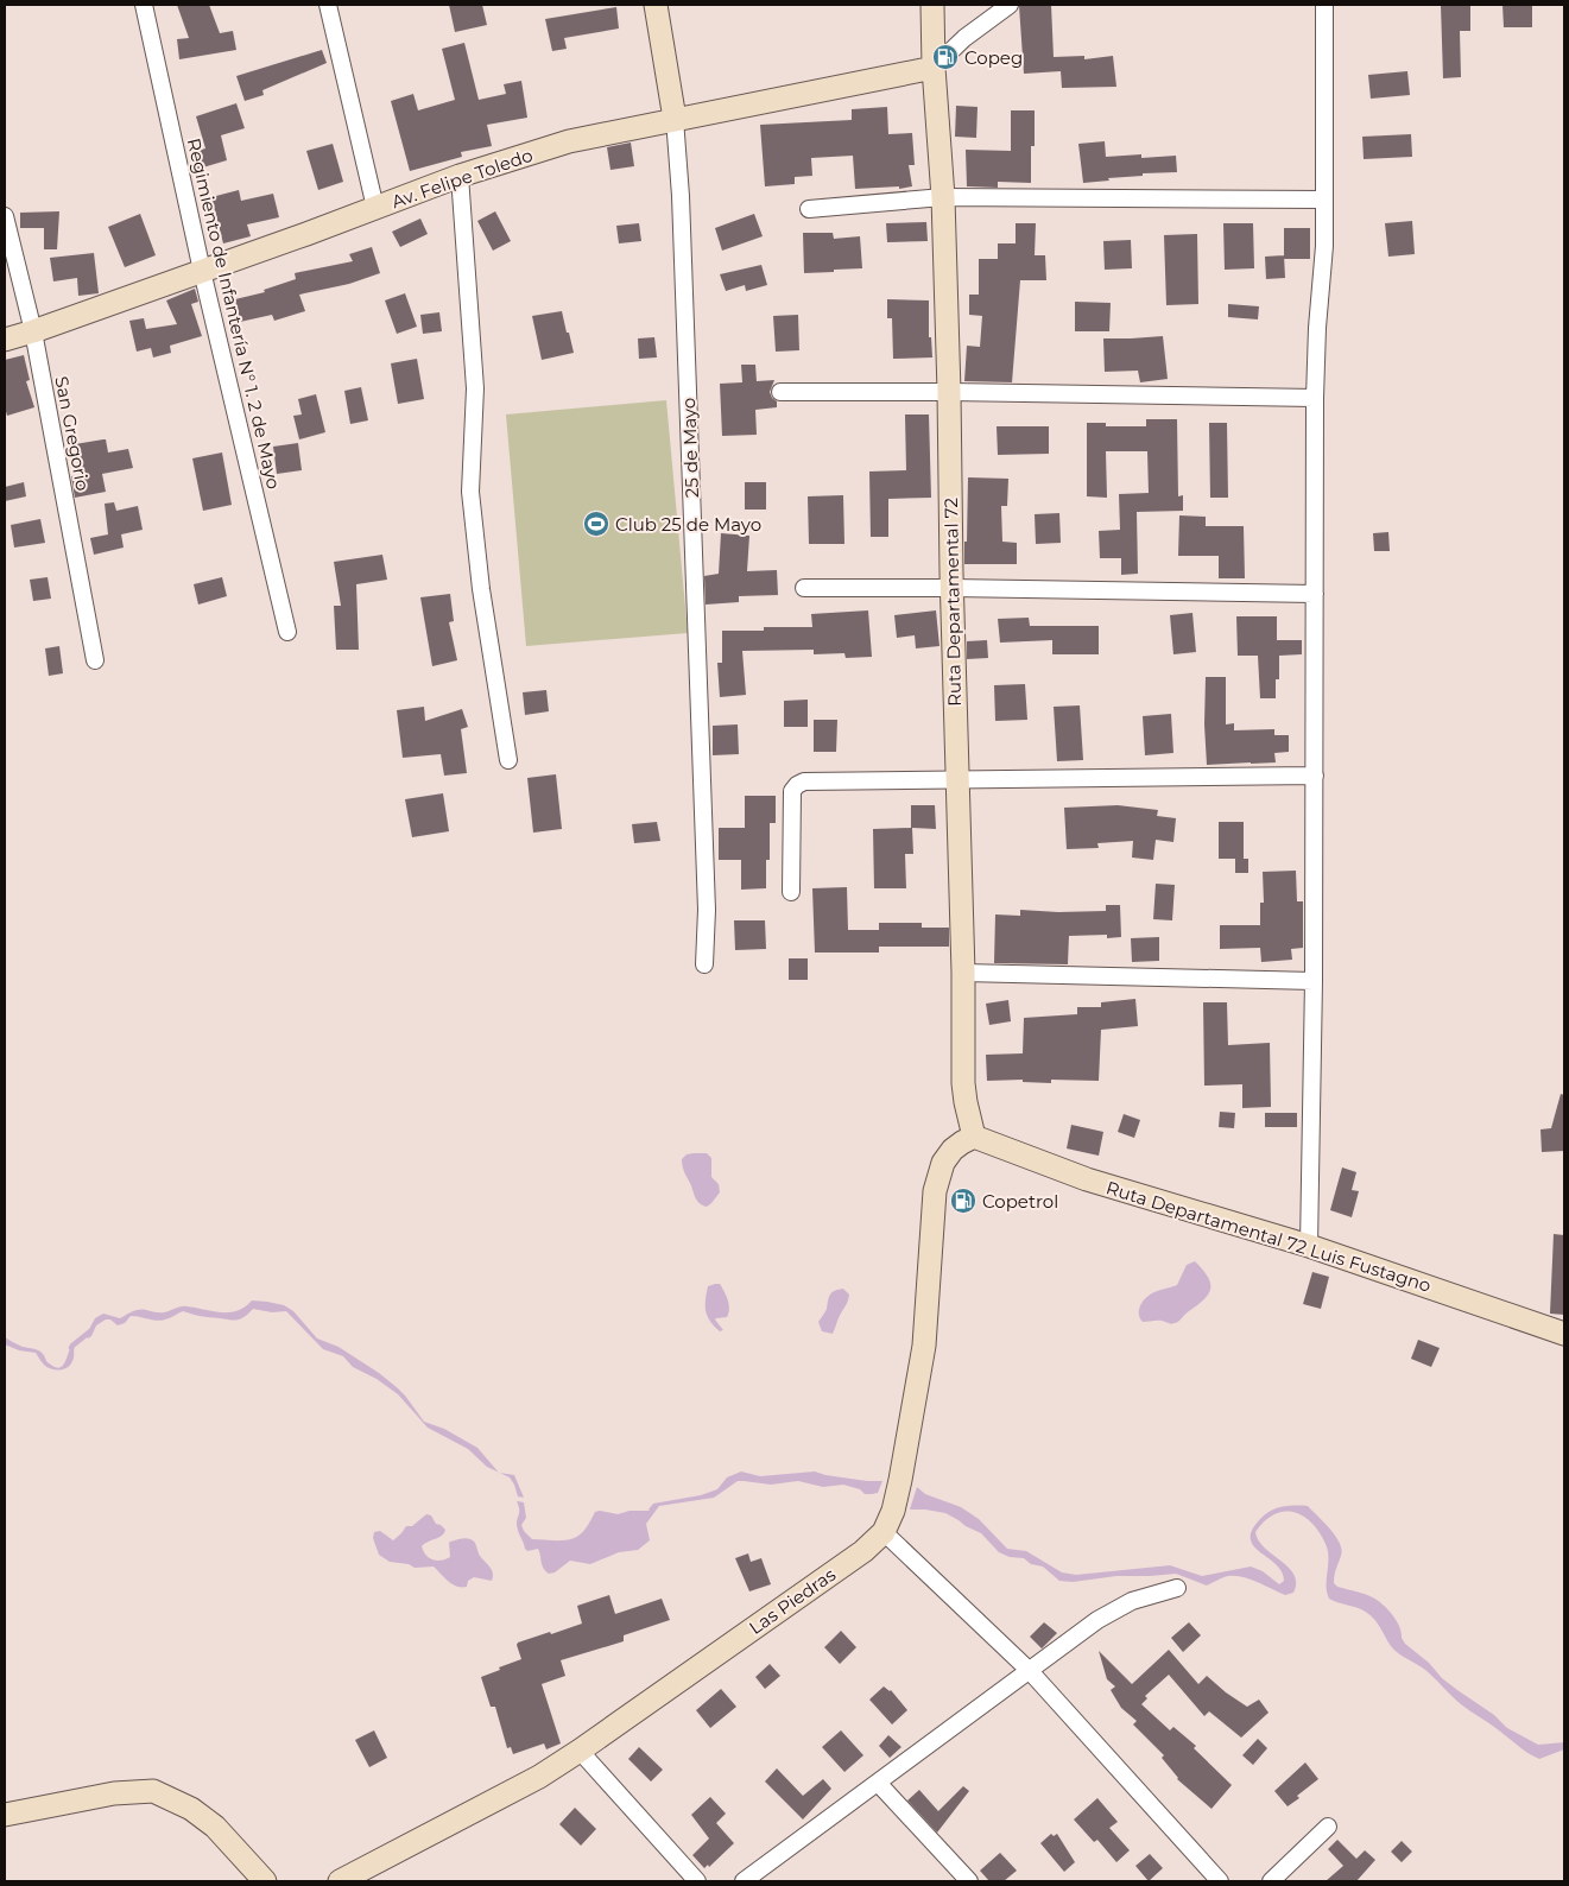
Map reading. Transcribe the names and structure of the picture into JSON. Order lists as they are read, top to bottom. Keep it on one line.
{"streets":{"main road":["Av. Felipe Toledo","25 de Mayo","Ruta Departamental 72","Ruta Departamental 72 Luis Fustagno","Las Piedras"],"street":["Regimiento de Infantería N° 1. 2 de Mayo","San Gregorio"]},"crossings":[["Av. Felipe Toledo","Regimiento de Infantería N° 1. 2 de Mayo"],["Av. Felipe Toledo","San Gregorio"],["Av. Felipe Toledo","25 de Mayo"],["Av. Felipe Toledo","Ruta Departamental 72"],["Ruta Departamental 72","Ruta Departamental 72 Luis Fustagno"],["Ruta Departamental 72","Las Piedras"],["Ruta Departamental 72 Luis Fustagno","Las Piedras"]],"places":{"fuel station":["Copeg","Copetrol"],"sports":["Club 25 de Mayo"]}}
